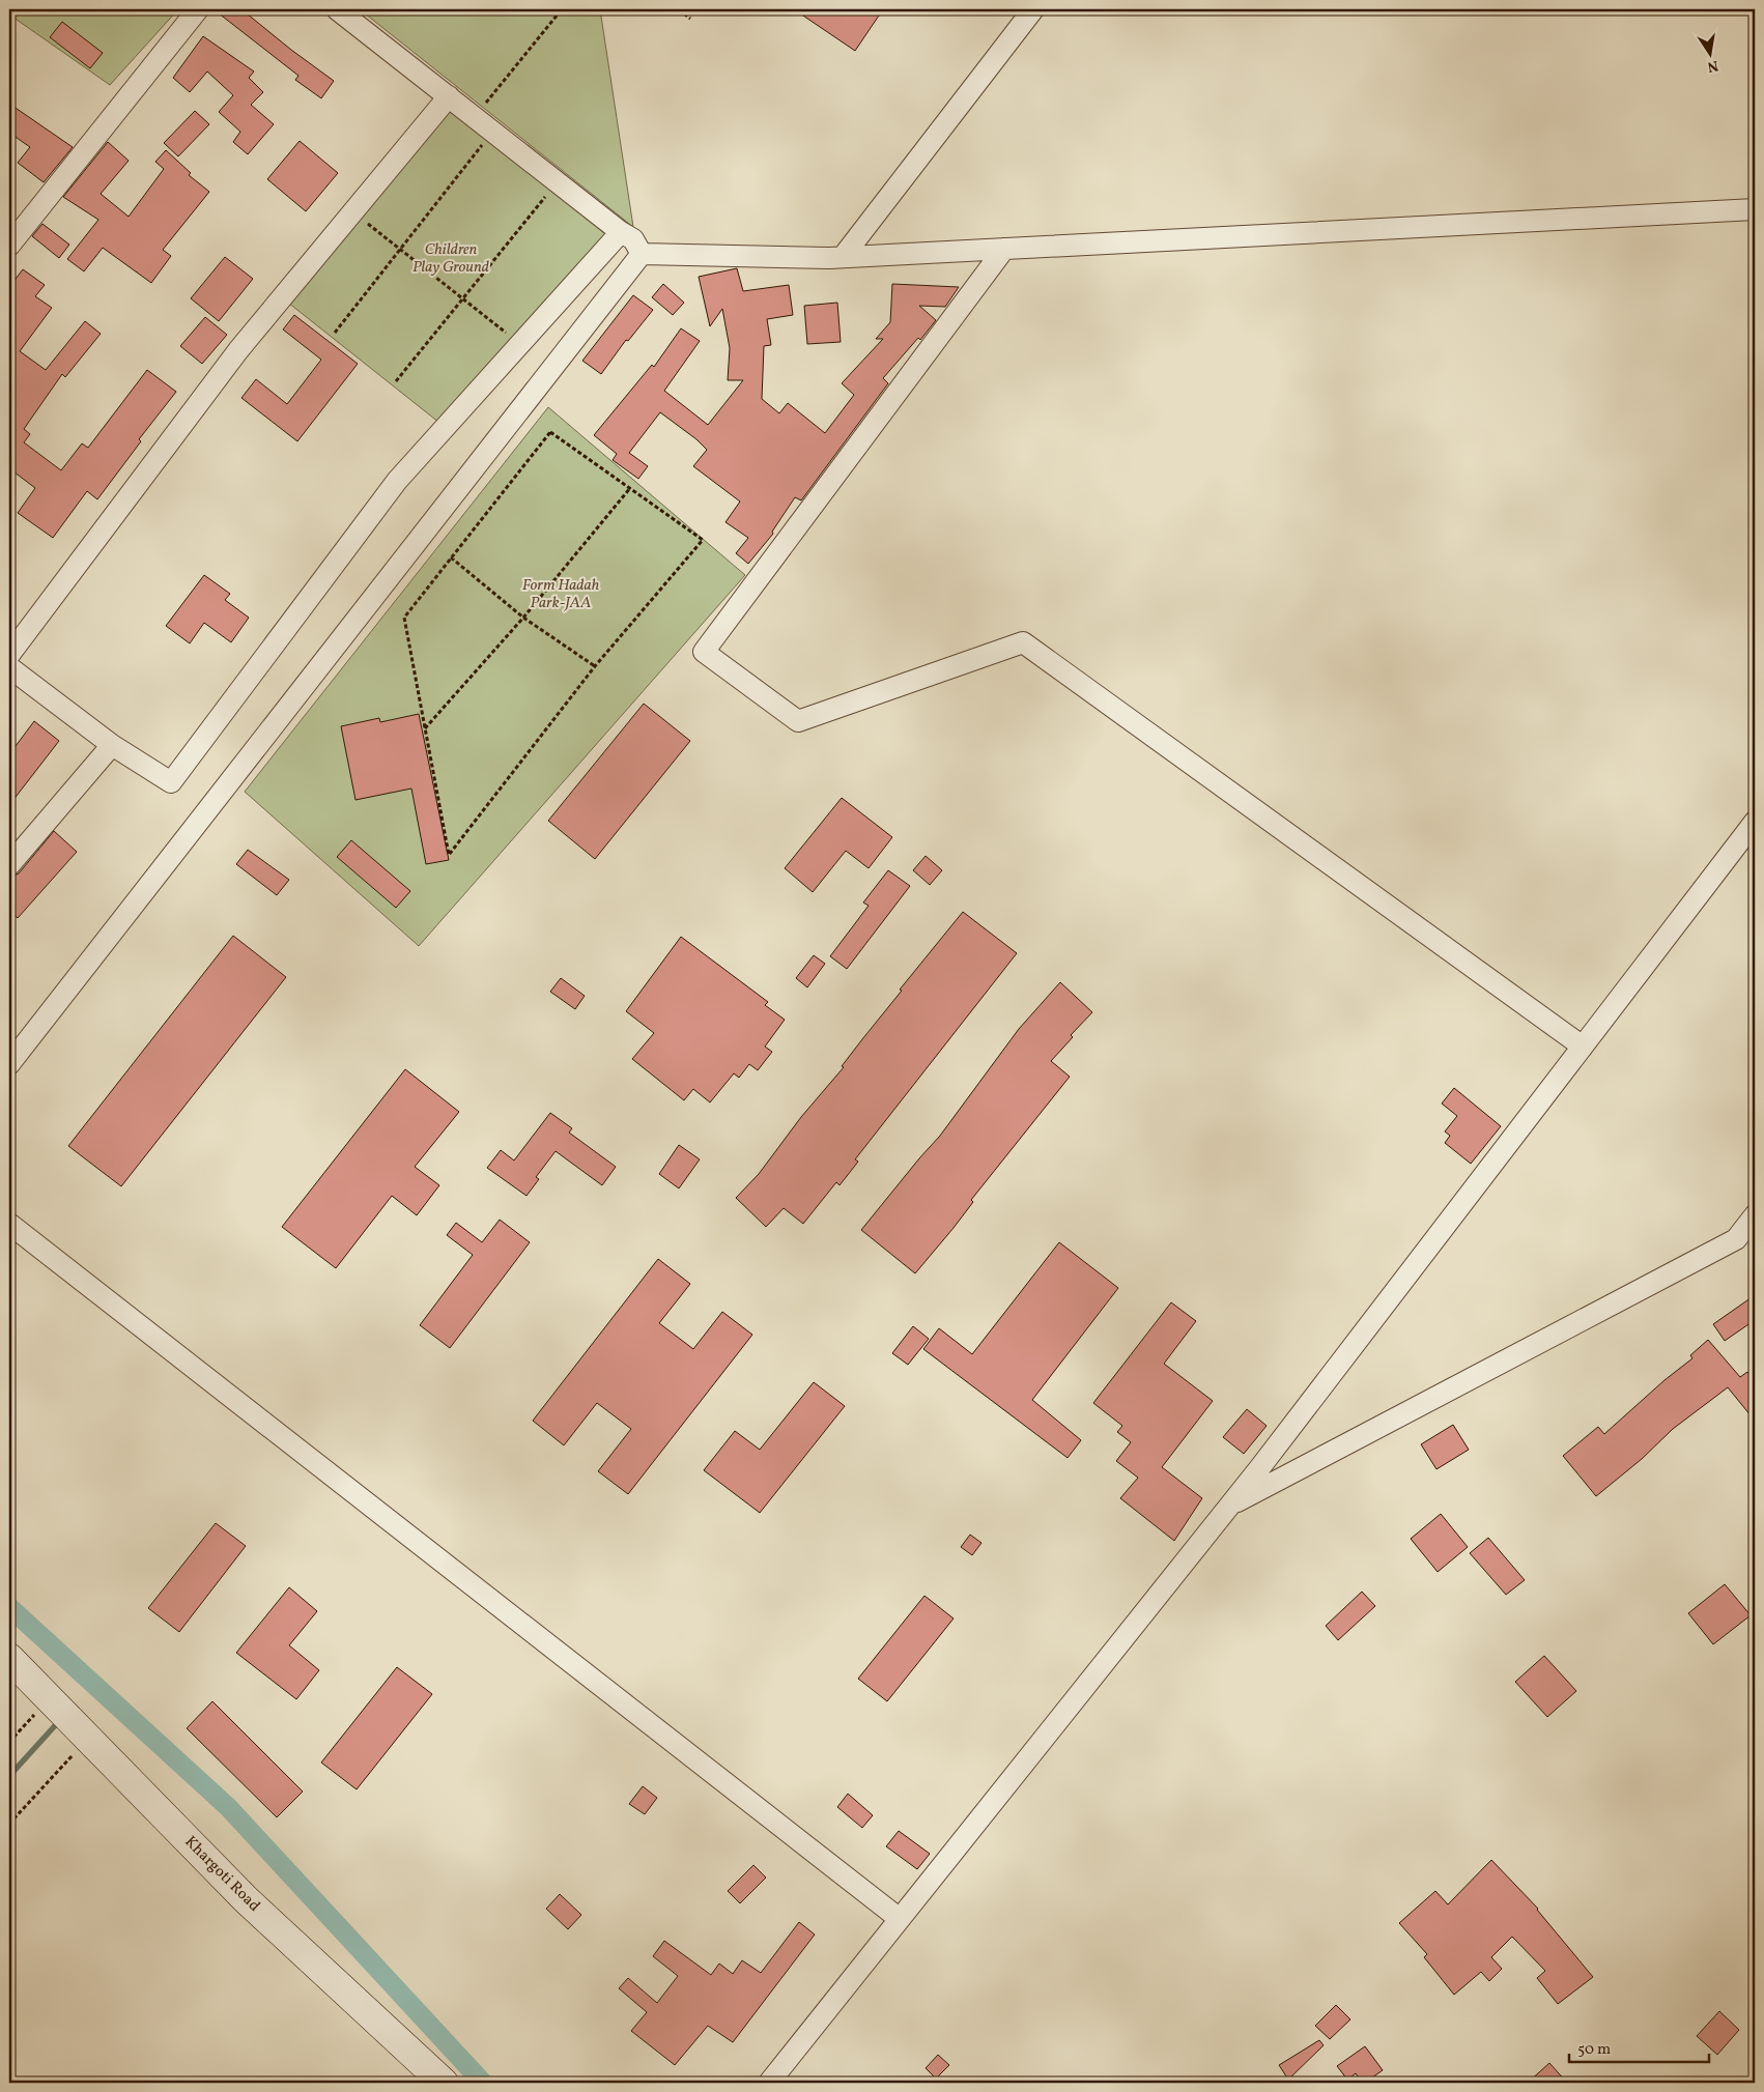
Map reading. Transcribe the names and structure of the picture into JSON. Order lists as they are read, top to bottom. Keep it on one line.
{"streets":{"main road":["Khargoti Road"]},"parks":["Children Play Ground","Form Hadah Park-JAA"],"scale_bar":"50 m","north":"bottom"}
